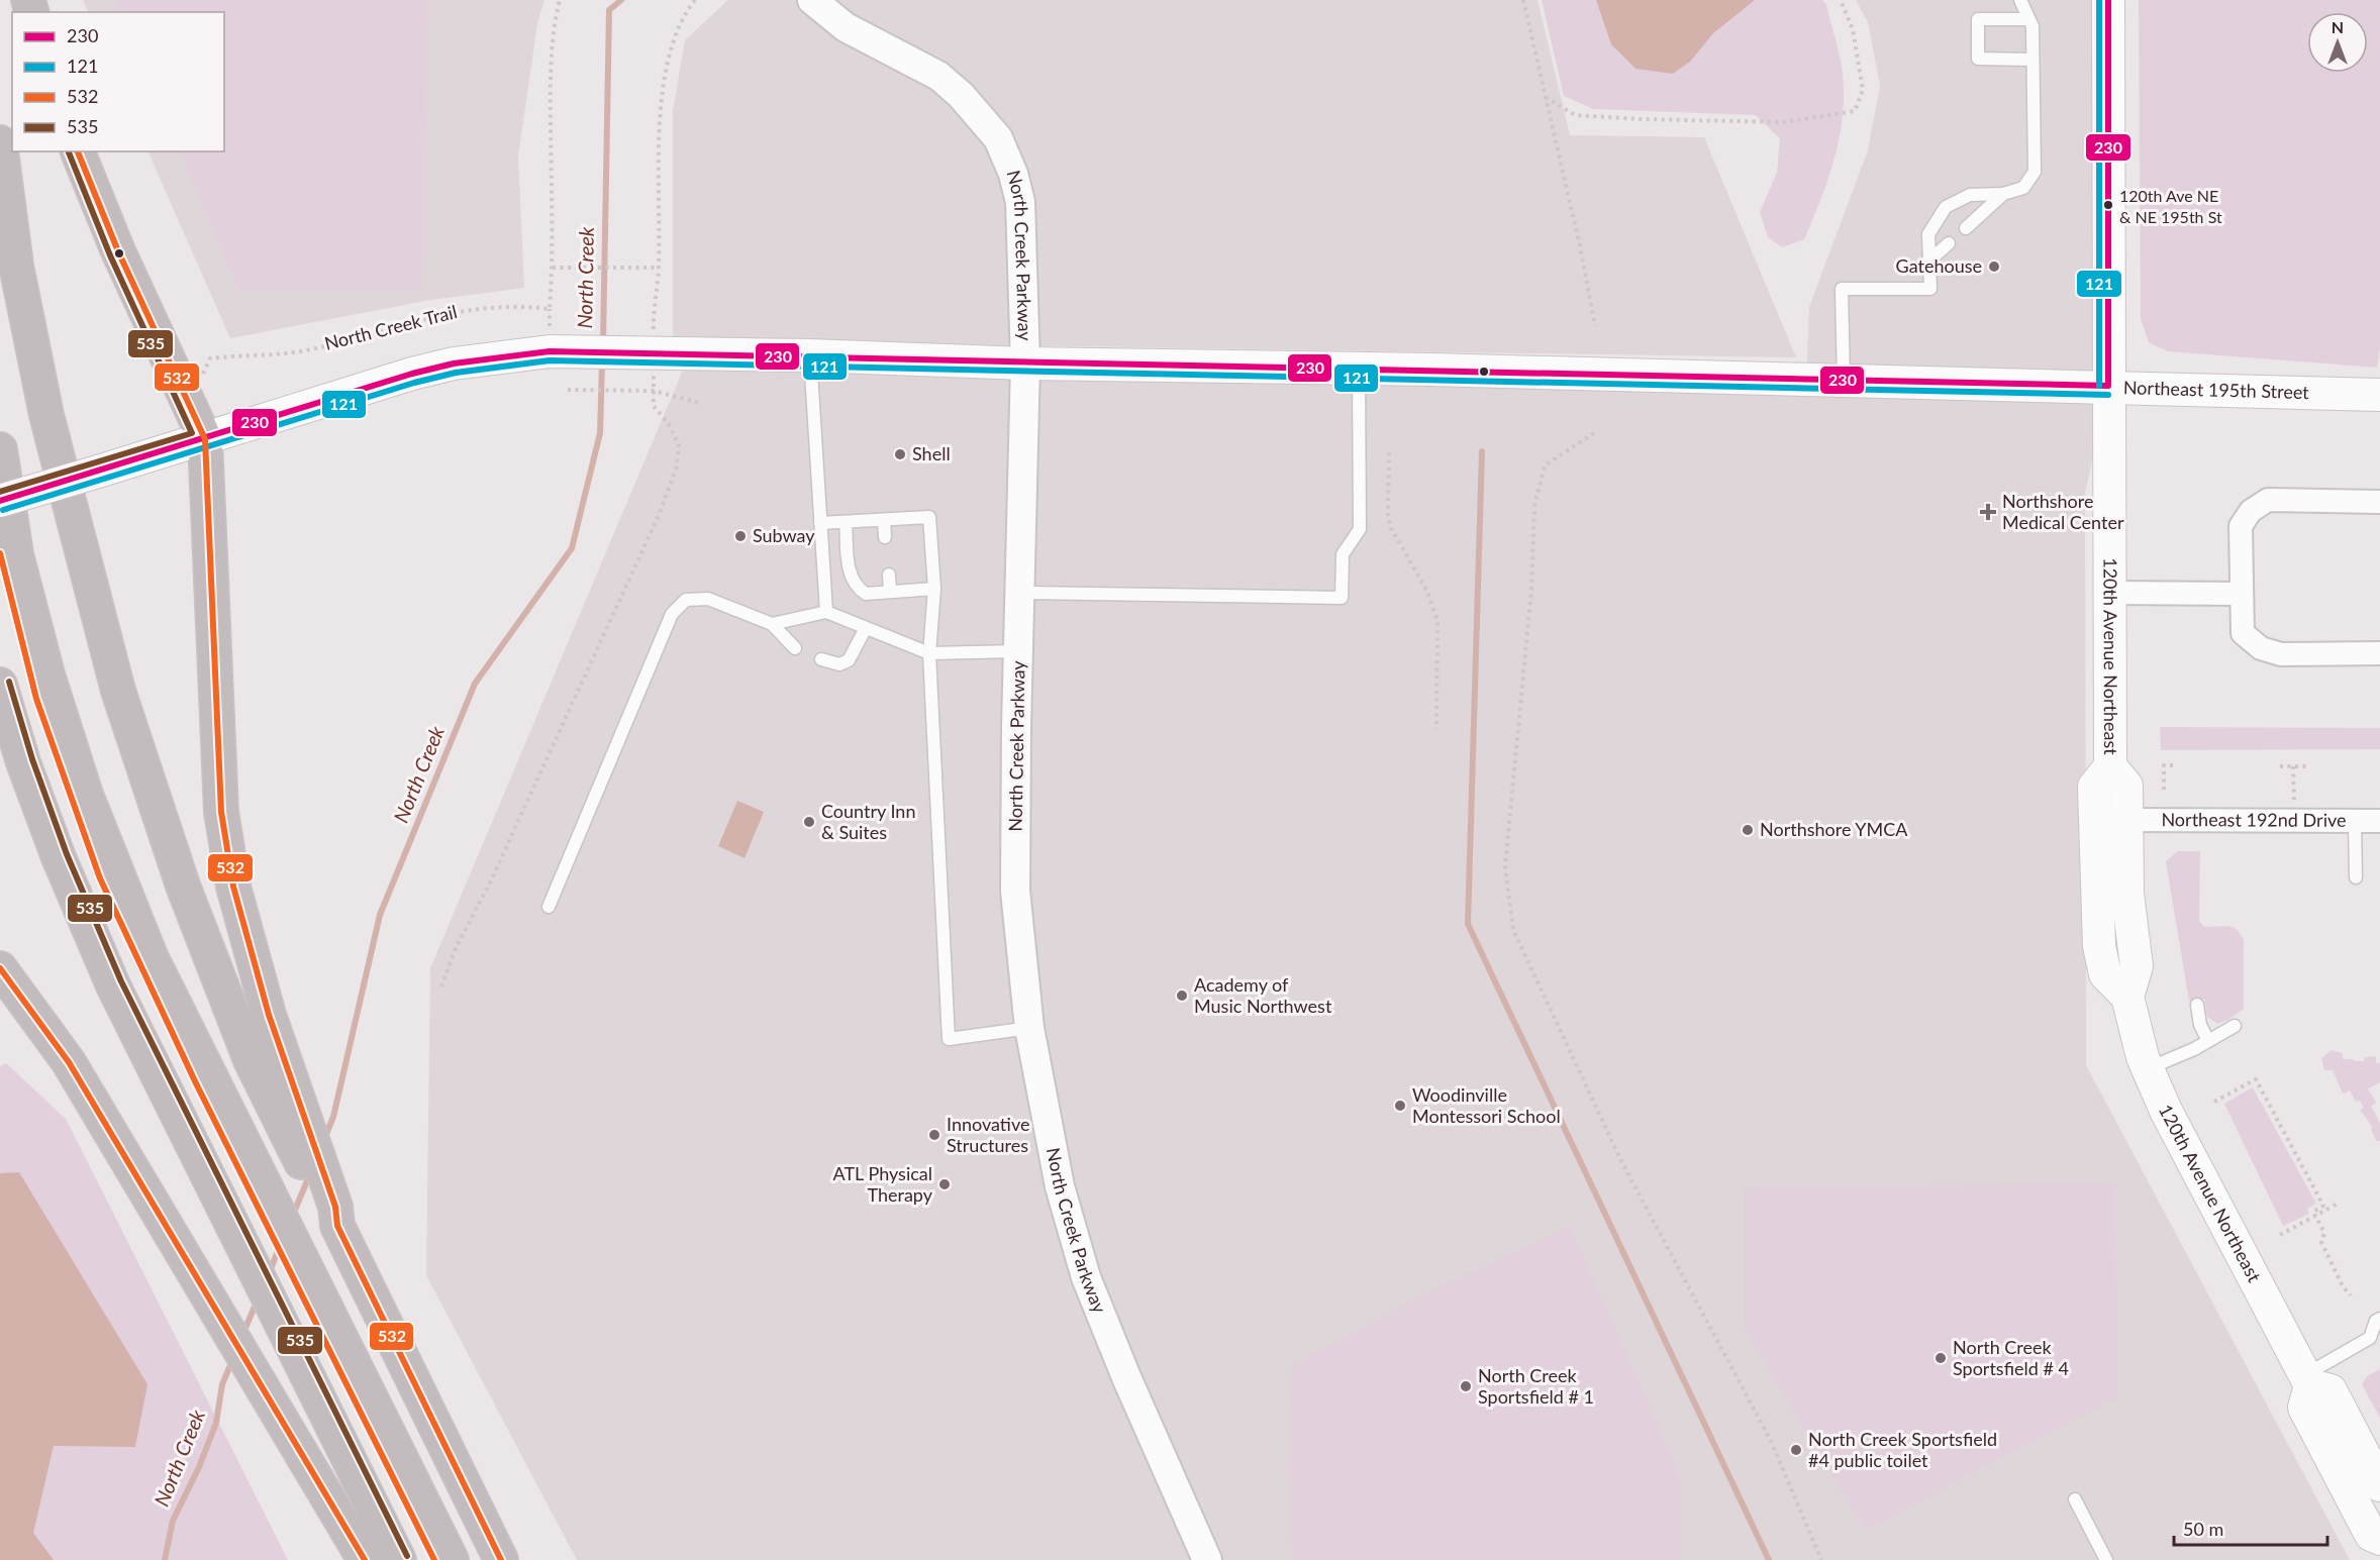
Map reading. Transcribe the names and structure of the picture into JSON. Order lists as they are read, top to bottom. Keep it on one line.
{"streets":{"main road":["Northeast 195th Street","120th Avenue Northeast"],"street":["North Creek Parkway","Northeast 192nd Drive"],"path":["North Creek Trail"]},"crossings":[["North Creek Parkway","Northeast 195th Street"],["Northeast 195th Street","120th Avenue Northeast"],["120th Avenue Northeast","Northeast 192nd Drive"]],"water":["North Creek"],"places":{"other":["120th Ave NE & NE 195th St","Gatehouse","Shell","Subway","Country Inn & Suites","Northshore YMCA","Academy of Music Northwest","Woodinville Montessori School","Innovative Structures","ATL Physical Therapy","North Creek Sportsfield # 4","North Creek Sportsfield # 1","North Creek Sportsfield #4 public toilet"],"health":["Northshore Medical Center"]},"lines":["transit line 230","transit line 121","transit line 532","transit line 535"],"legend":["230","121","532","535"],"scale_bar":"50 m","north":"top"}
